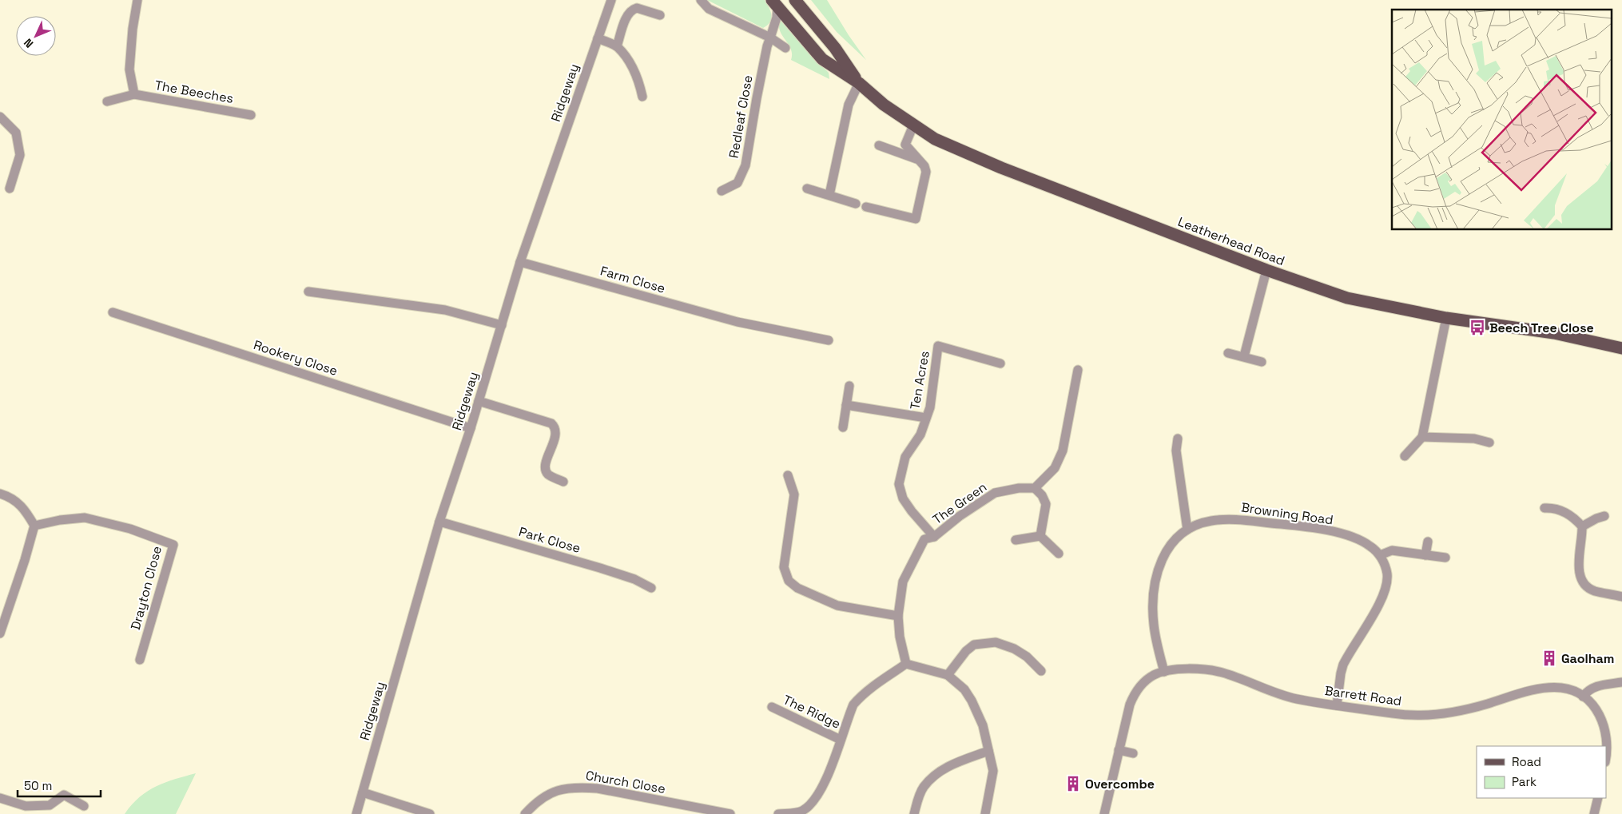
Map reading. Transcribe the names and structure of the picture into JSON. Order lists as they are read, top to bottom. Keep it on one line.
{"streets":{"main road":["Leatherhead Road"],"street":["The Beeches","Ridgeway","Redleaf Close","Farm Close","Rookery Close","Ten Acres","The Green","Browning Road","Park Close","Drayton Close","Barrett Road","The Ridge","Church Close"]},"crossings":[["Ridgeway","Farm Close"],["Ridgeway","Rookery Close"],["Ridgeway","Park Close"],["Ten Acres","The Green"],["Browning Road","Barrett Road"]],"places":{"bus stop":["Beech Tree Close"],"building":["Gaolham","Overcombe"]},"legend":["Road","Park"],"scale_bar":"50 m","north":"bottom left"}
